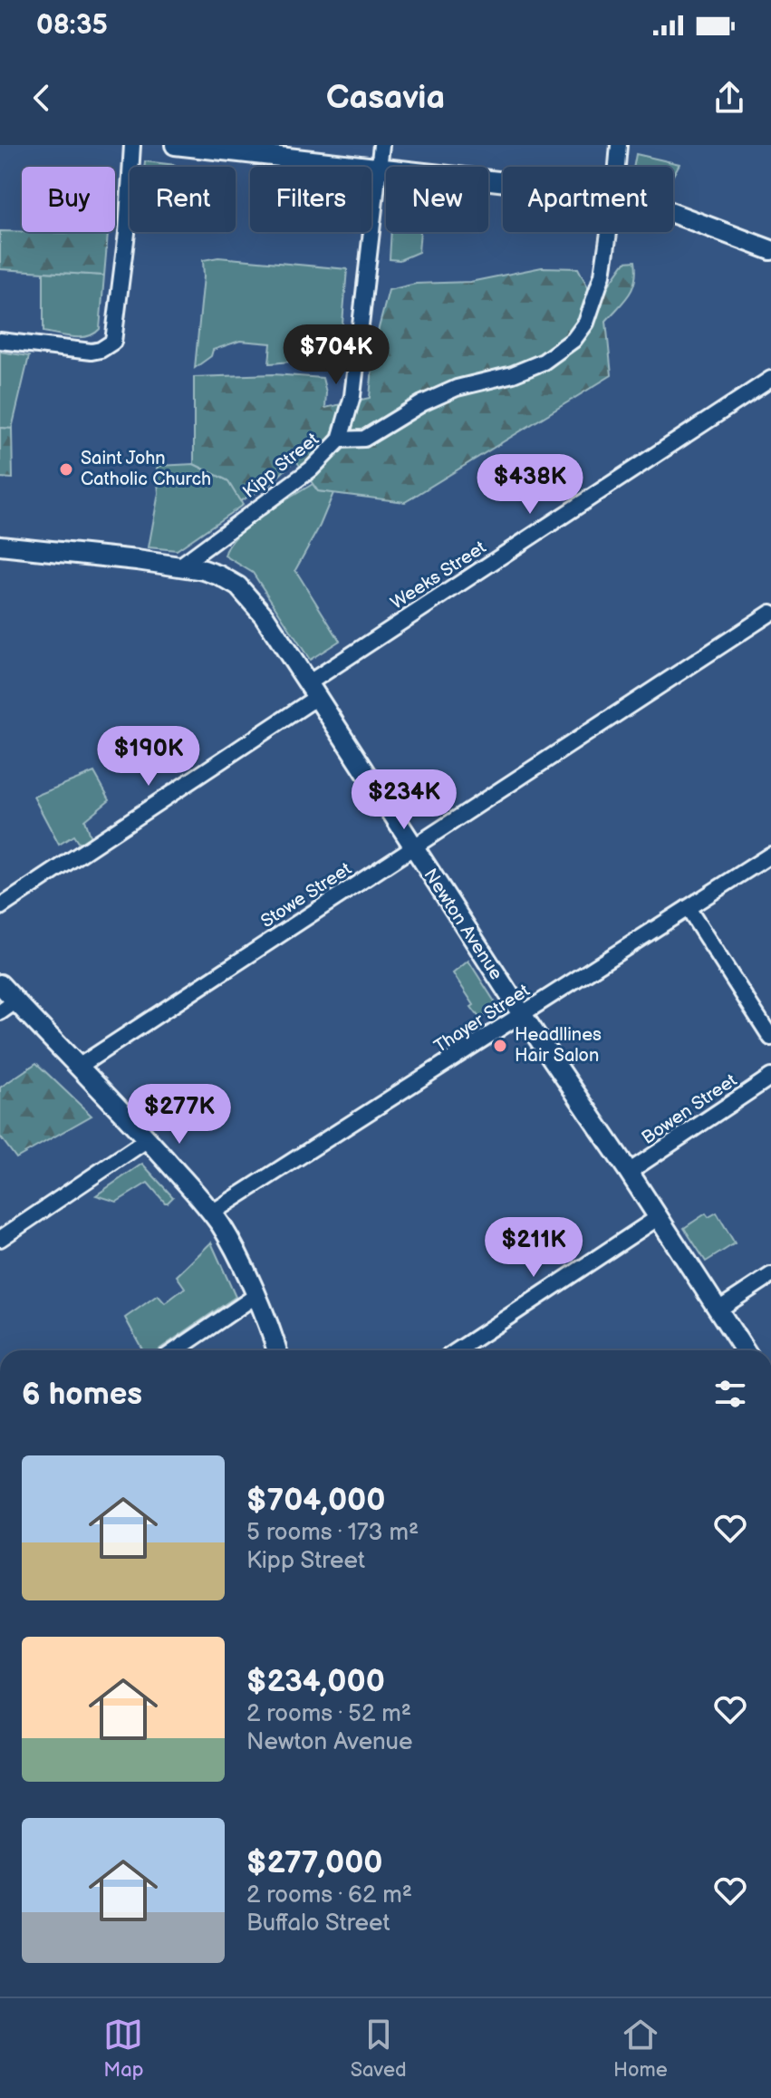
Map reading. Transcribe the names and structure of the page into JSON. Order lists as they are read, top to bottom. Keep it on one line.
{"streets":{"street":["Kipp Street","Weeks Street","Stowe Street","Newton Avenue","Thayer Street","Bowen Street"]},"crossings":[["Kipp Street","Newton Avenue"],["Weeks Street","Newton Avenue"],["Stowe Street","Newton Avenue"],["Newton Avenue","Thayer Street"],["Newton Avenue","Bowen Street"]],"places":["Saint John Catholic Church","Headllines Hair Salon"],"page":{"status":"08:35","header":"Casavia","chip":["Buy","Rent","Filters","New","Apartment"],"price":["$704K","$438K","$190K","$234K","$277K","$211K"],"heading":"6 homes","list":[{"name":"$704,000","note":"5 rooms · 173 m² · Kipp Street"},{"name":"$234,000","note":"2 rooms · 52 m² · Newton Avenue"},{"name":"$277,000","note":"2 rooms · 62 m² · Buffalo Street"}],"tabs":["Map","Saved","Home"]}}
